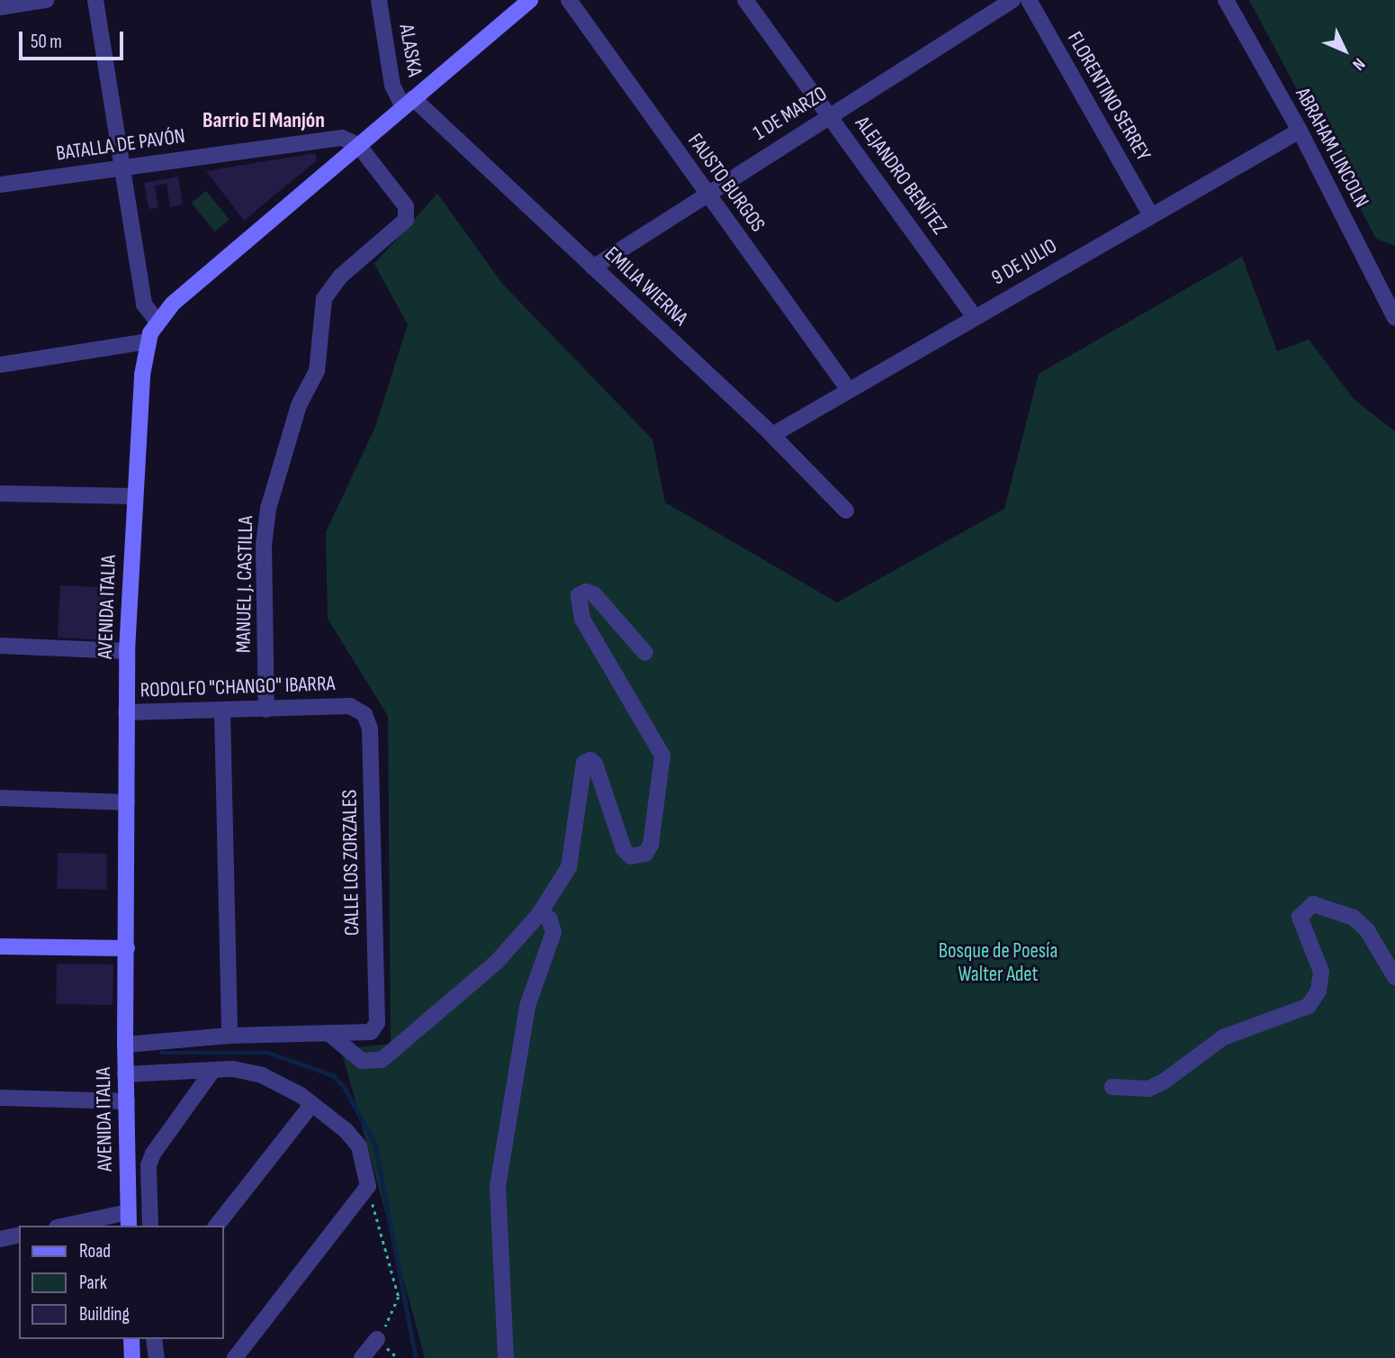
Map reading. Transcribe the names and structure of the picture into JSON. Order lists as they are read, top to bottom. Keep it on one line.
{"streets":{"main road":["AVENIDA ITALIA"],"street":["ALASKA","FLORENTINO SERREY","1 DE MARZO","BATALLA DE PAVÓN","ABRAHAM LINCOLN","ALEJANDRO BENÍTEZ","FAUSTO BURGOS","9 DE JULIO","EMILIA WIERNA","MANUEL J. CASTILLA","RODOLFO \"CHANGO\" IBARRA","CALLE LOS ZORZALES"]},"crossings":[["ALASKA","EMILIA WIERNA"],["FLORENTINO SERREY","9 DE JULIO"],["1 DE MARZO","ALEJANDRO BENÍTEZ"],["1 DE MARZO","FAUSTO BURGOS"],["1 DE MARZO","EMILIA WIERNA"],["BATALLA DE PAVÓN","MANUEL J. CASTILLA"],["ABRAHAM LINCOLN","9 DE JULIO"],["ALEJANDRO BENÍTEZ","9 DE JULIO"],["FAUSTO BURGOS","9 DE JULIO"],["9 DE JULIO","EMILIA WIERNA"],["MANUEL J. CASTILLA","RODOLFO \"CHANGO\" IBARRA"],["AVENIDA ITALIA","RODOLFO \"CHANGO\" IBARRA"],["RODOLFO \"CHANGO\" IBARRA","CALLE LOS ZORZALES"]],"districts":["Barrio El Manjón"],"parks":["Bosque de Poesía Walter Adet"],"legend":["Road","Park","Building"],"scale_bar":"50 m","north":"bottom right"}
